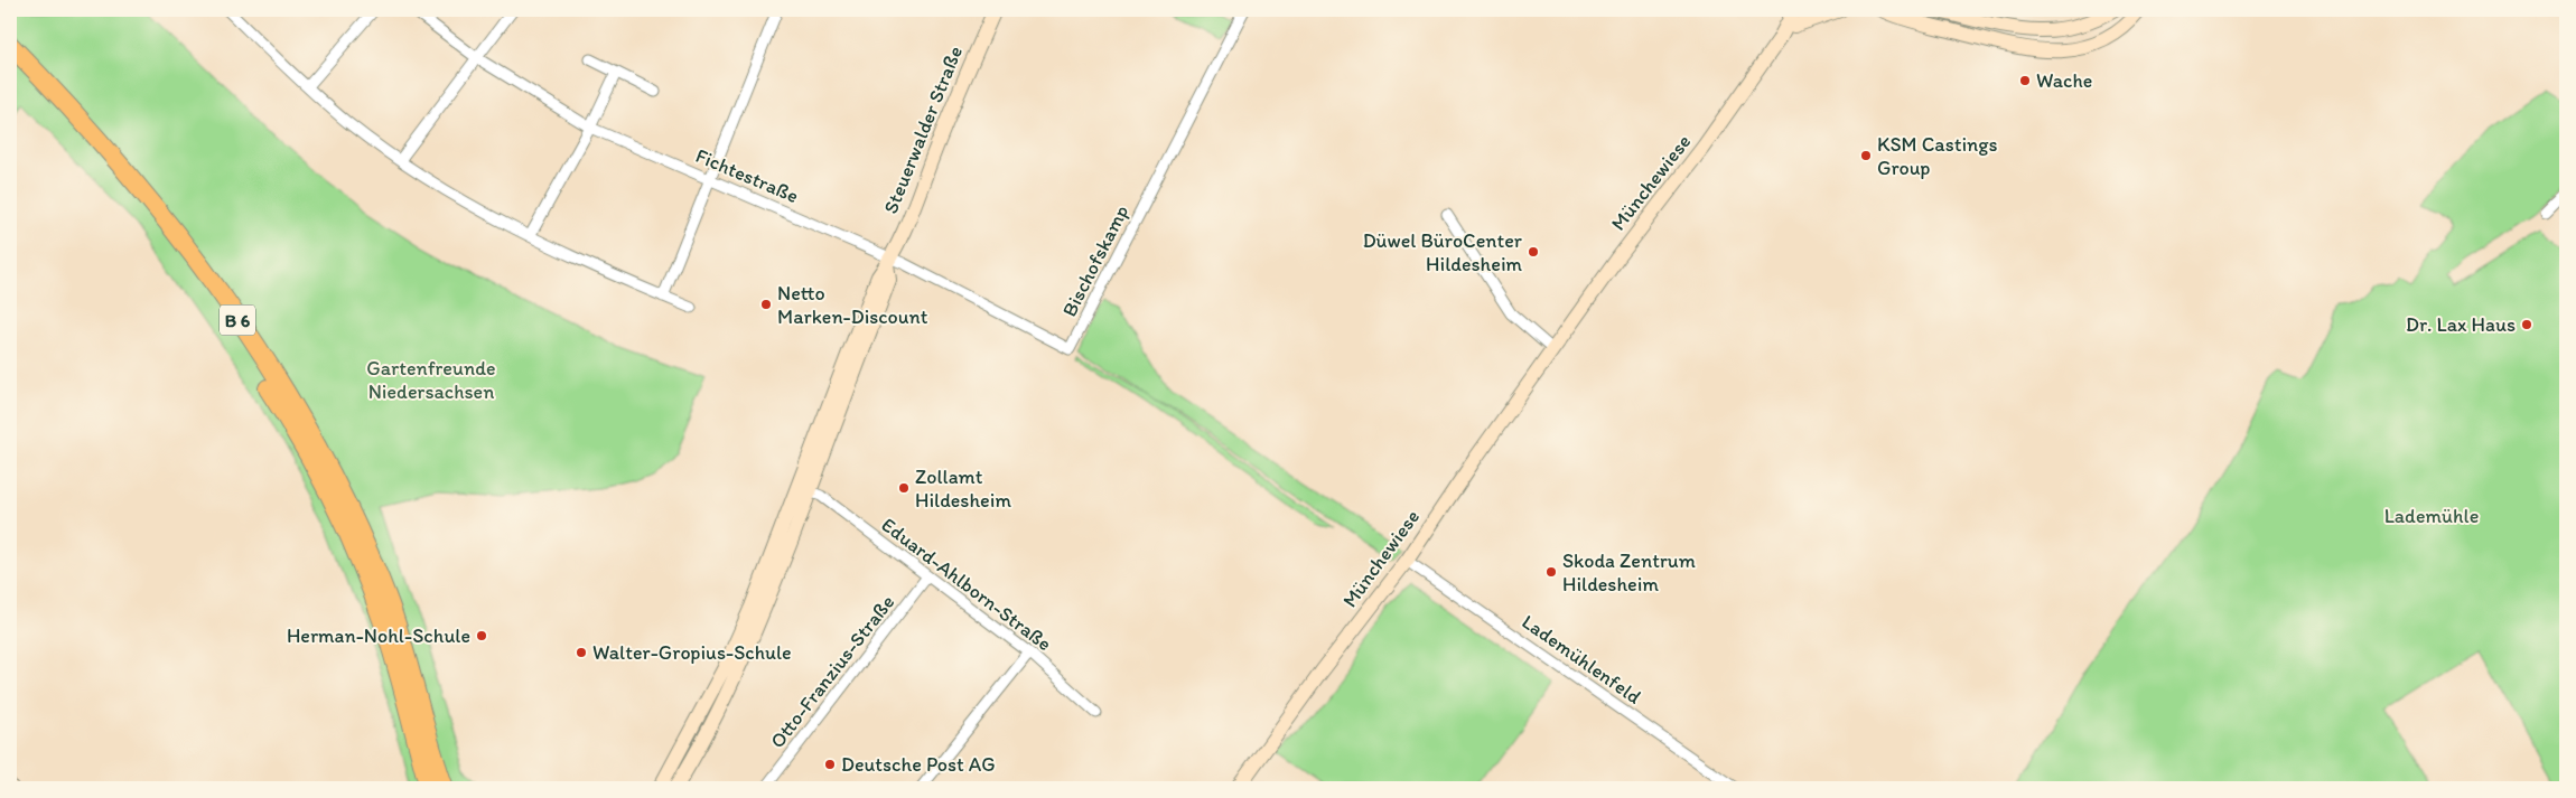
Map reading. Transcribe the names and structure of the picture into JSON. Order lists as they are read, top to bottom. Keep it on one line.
{"streets":{"highway":["B 6"],"main road":["Steuerwalder Straße","Münchewiese"],"street":["Fichtestraße","Bischofskamp","Eduard-Ahlborn-Straße","Lademühlenfeld","Otto-Franzius-Straße"]},"crossings":[["Steuerwalder Straße","Fichtestraße"],["Steuerwalder Straße","Bischofskamp"],["Steuerwalder Straße","Eduard-Ahlborn-Straße"],["Fichtestraße","Bischofskamp"],["Münchewiese","Lademühlenfeld"],["Eduard-Ahlborn-Straße","Otto-Franzius-Straße"]],"parks":["Gartenfreunde Niedersachsen","Lademühle"],"places":["Wache","KSM Castings Group","Düwel BüroCenter Hildesheim","Netto Marken-Discount","Dr. Lax Haus","Zollamt Hildesheim","Skoda Zentrum Hildesheim","Herman-Nohl-Schule","Walter-Gropius-Schule","Deutsche Post AG"]}
